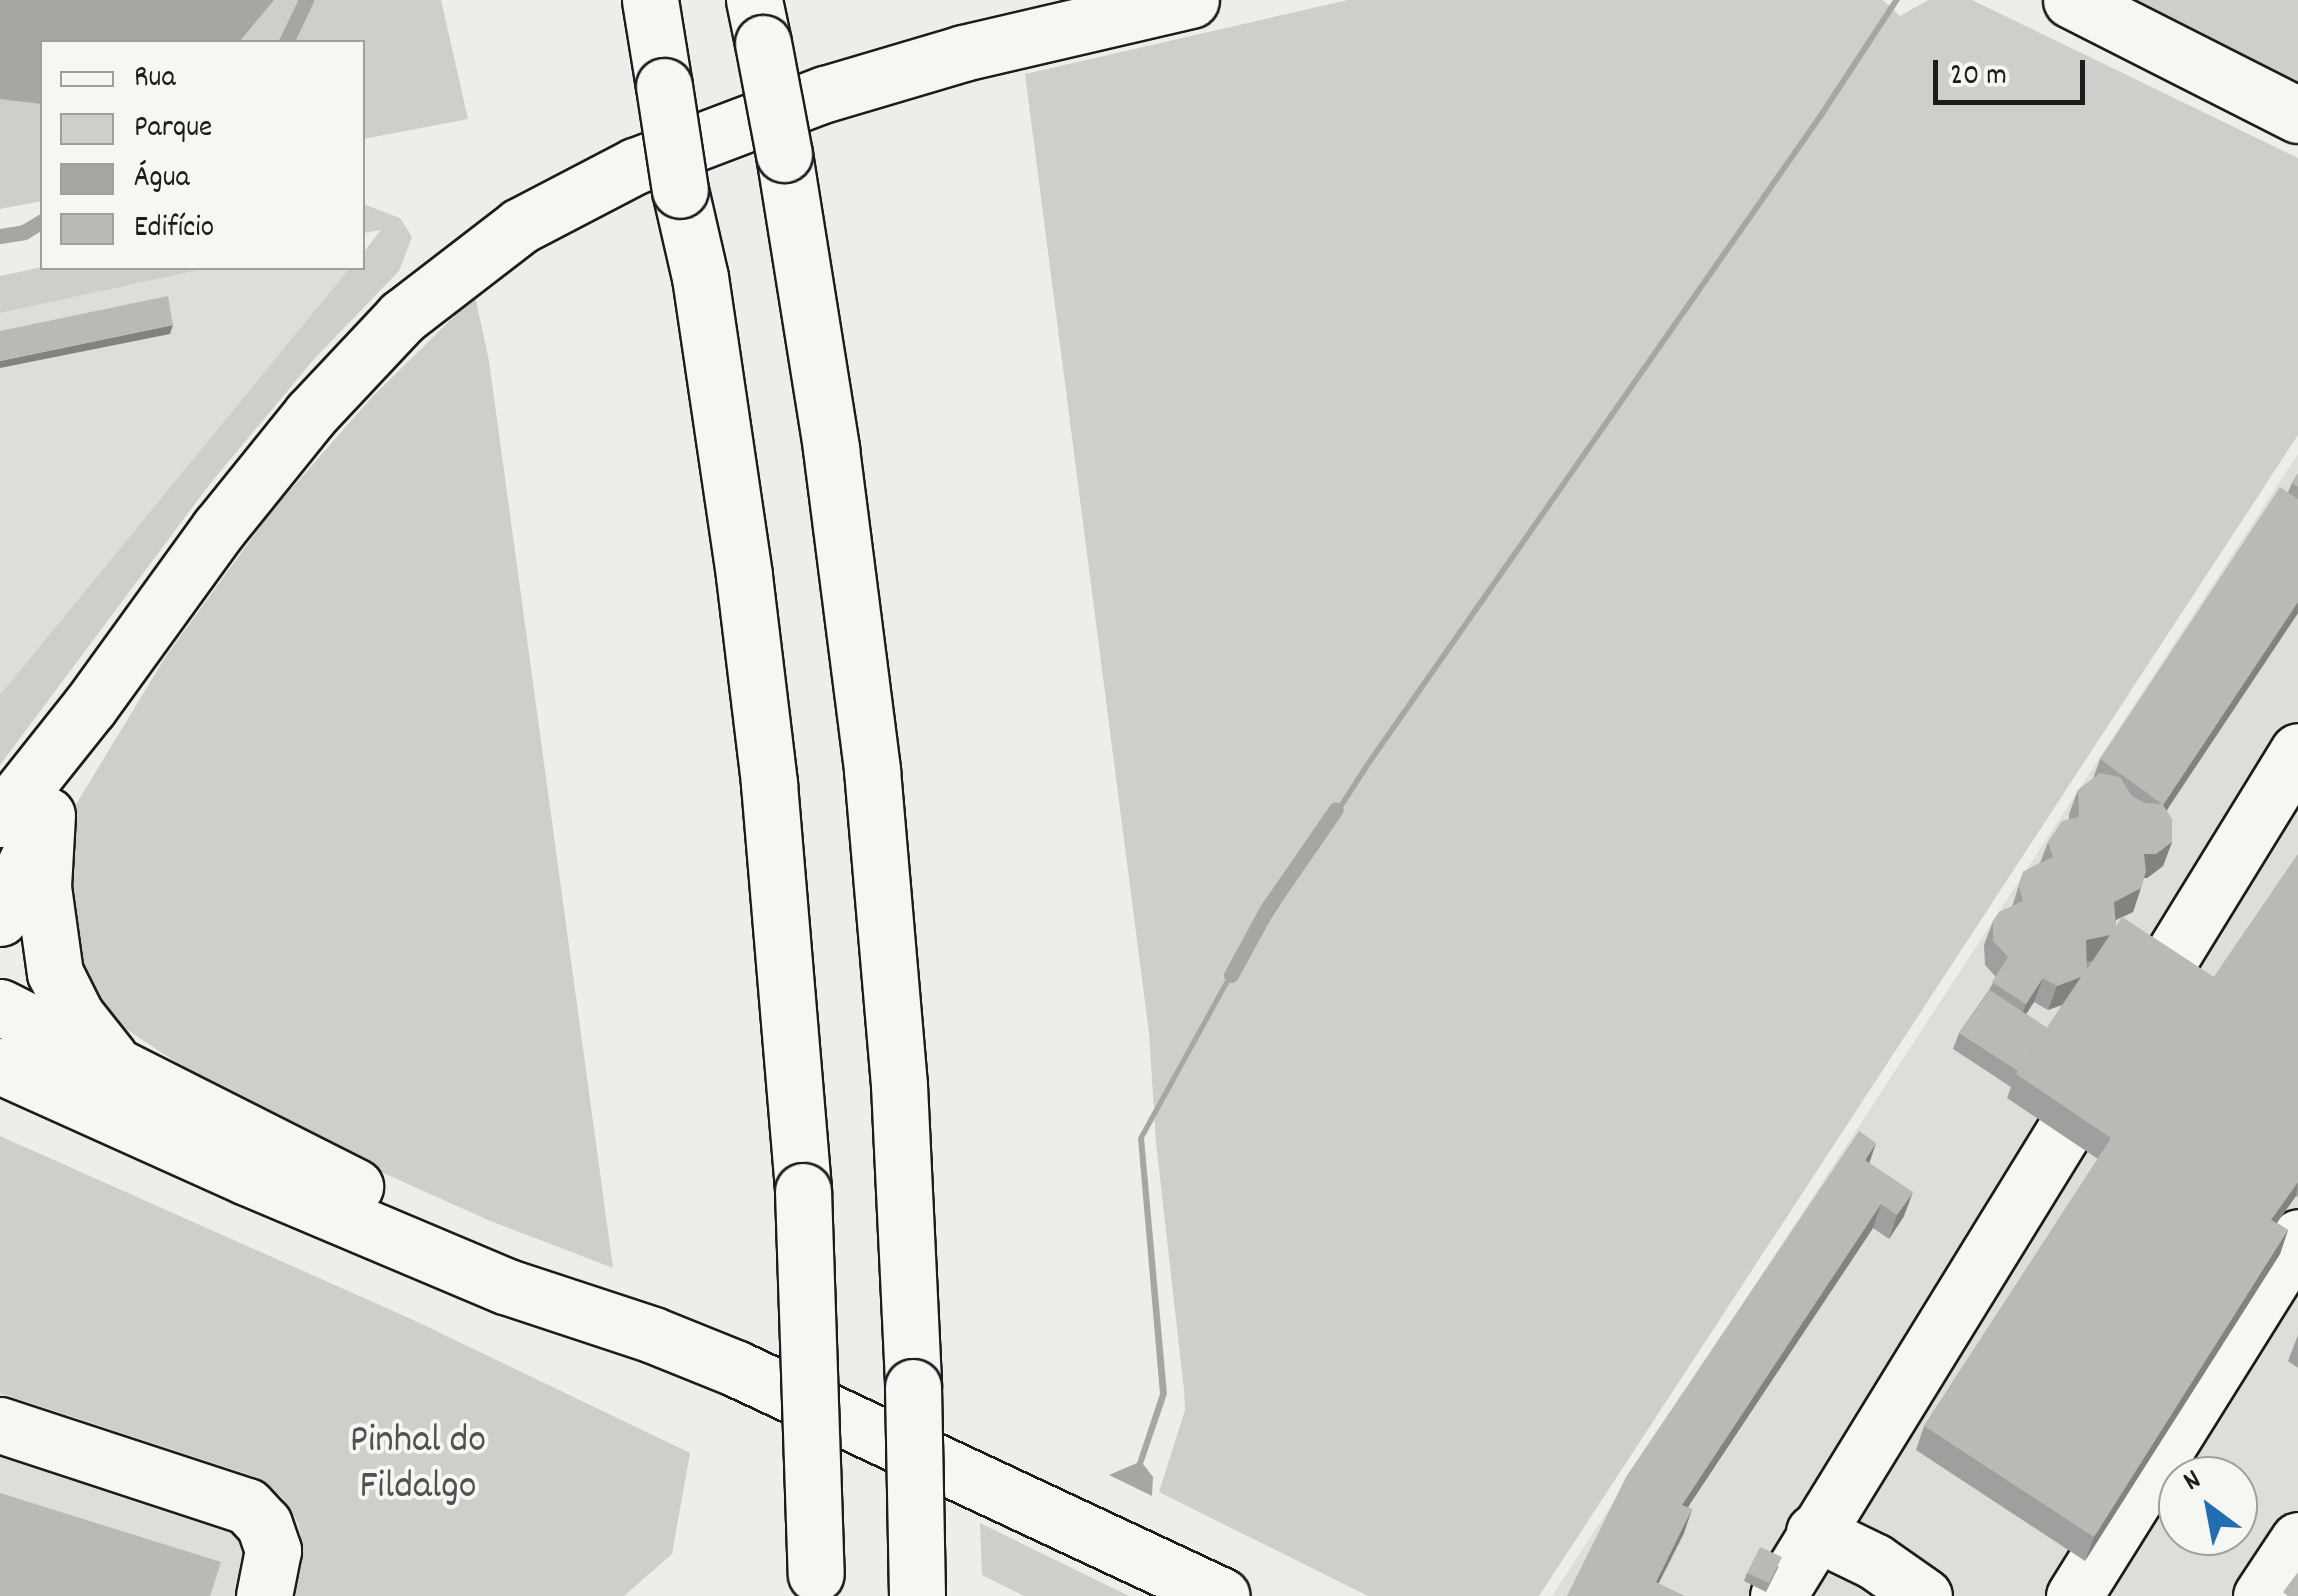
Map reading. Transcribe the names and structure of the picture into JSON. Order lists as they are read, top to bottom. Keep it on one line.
{"parks":["Pinhal do Fildalgo"],"legend":["Rua","Parque","Água","Edifício"],"scale_bar":"20 m","north":"top left"}
